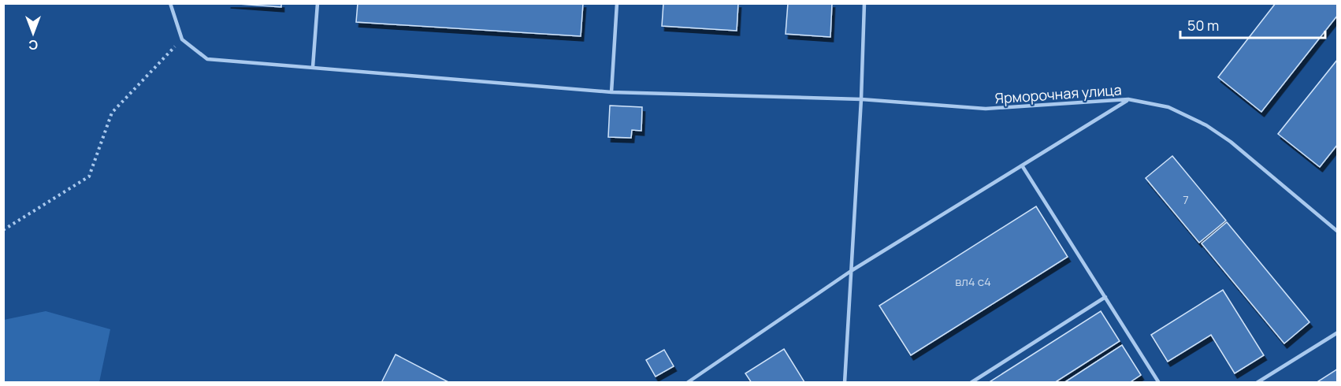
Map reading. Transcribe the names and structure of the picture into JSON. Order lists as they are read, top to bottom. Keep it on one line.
{"streets":{"lane":["Ярморочная улица"]},"house_numbers":["7","вл4 с4"],"scale_bar":"50 m","north":"bottom"}
